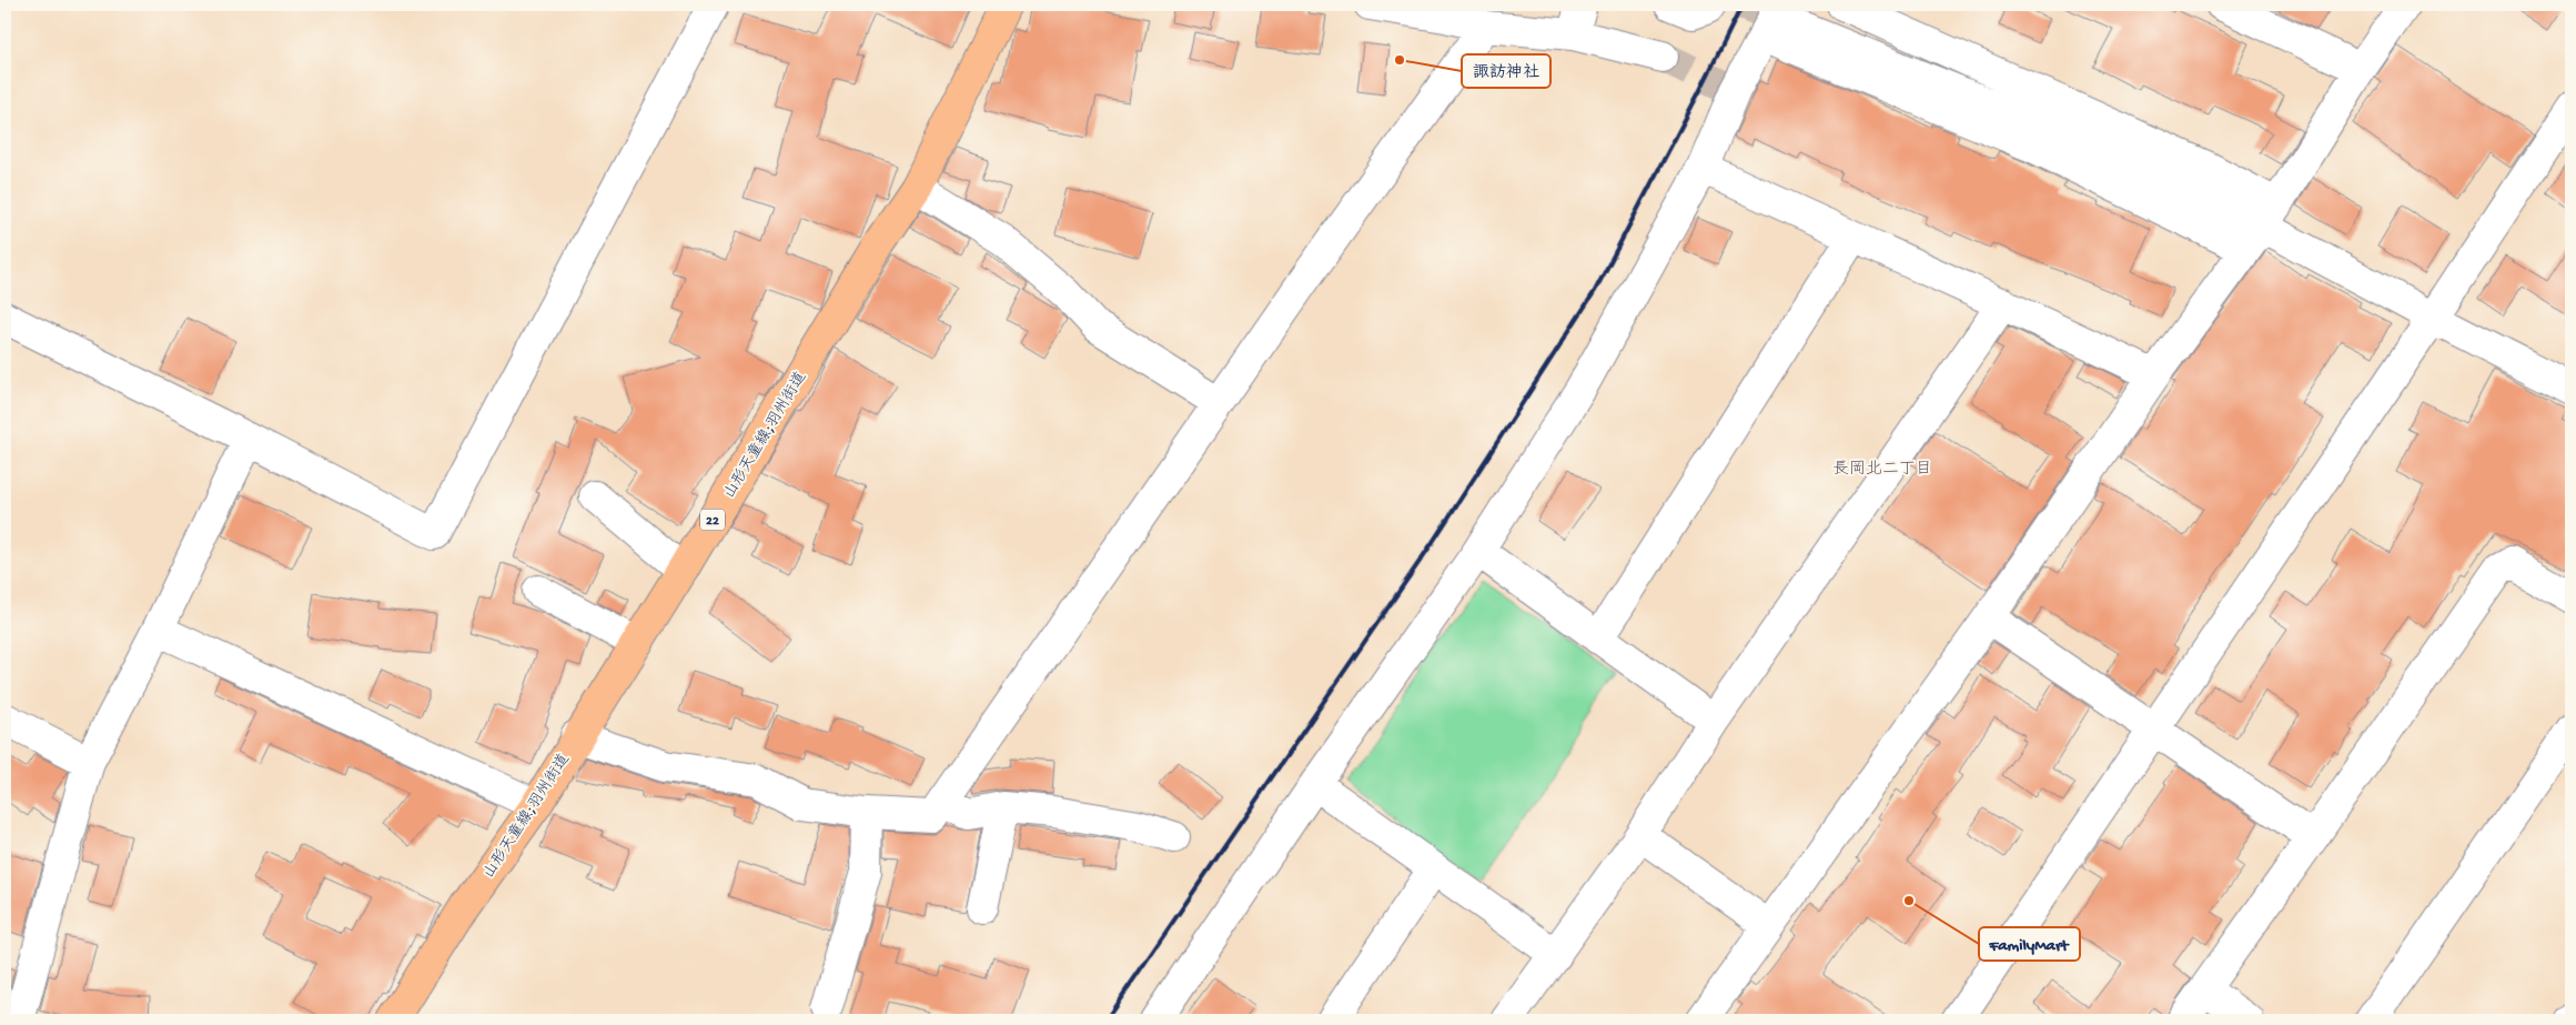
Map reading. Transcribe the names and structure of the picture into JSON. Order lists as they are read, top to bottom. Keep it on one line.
{"streets":{"main road":["山形天童線;羽州街道","22"]},"districts":["長岡北二丁目"],"places":["諏訪神社","FamilyMart"]}
